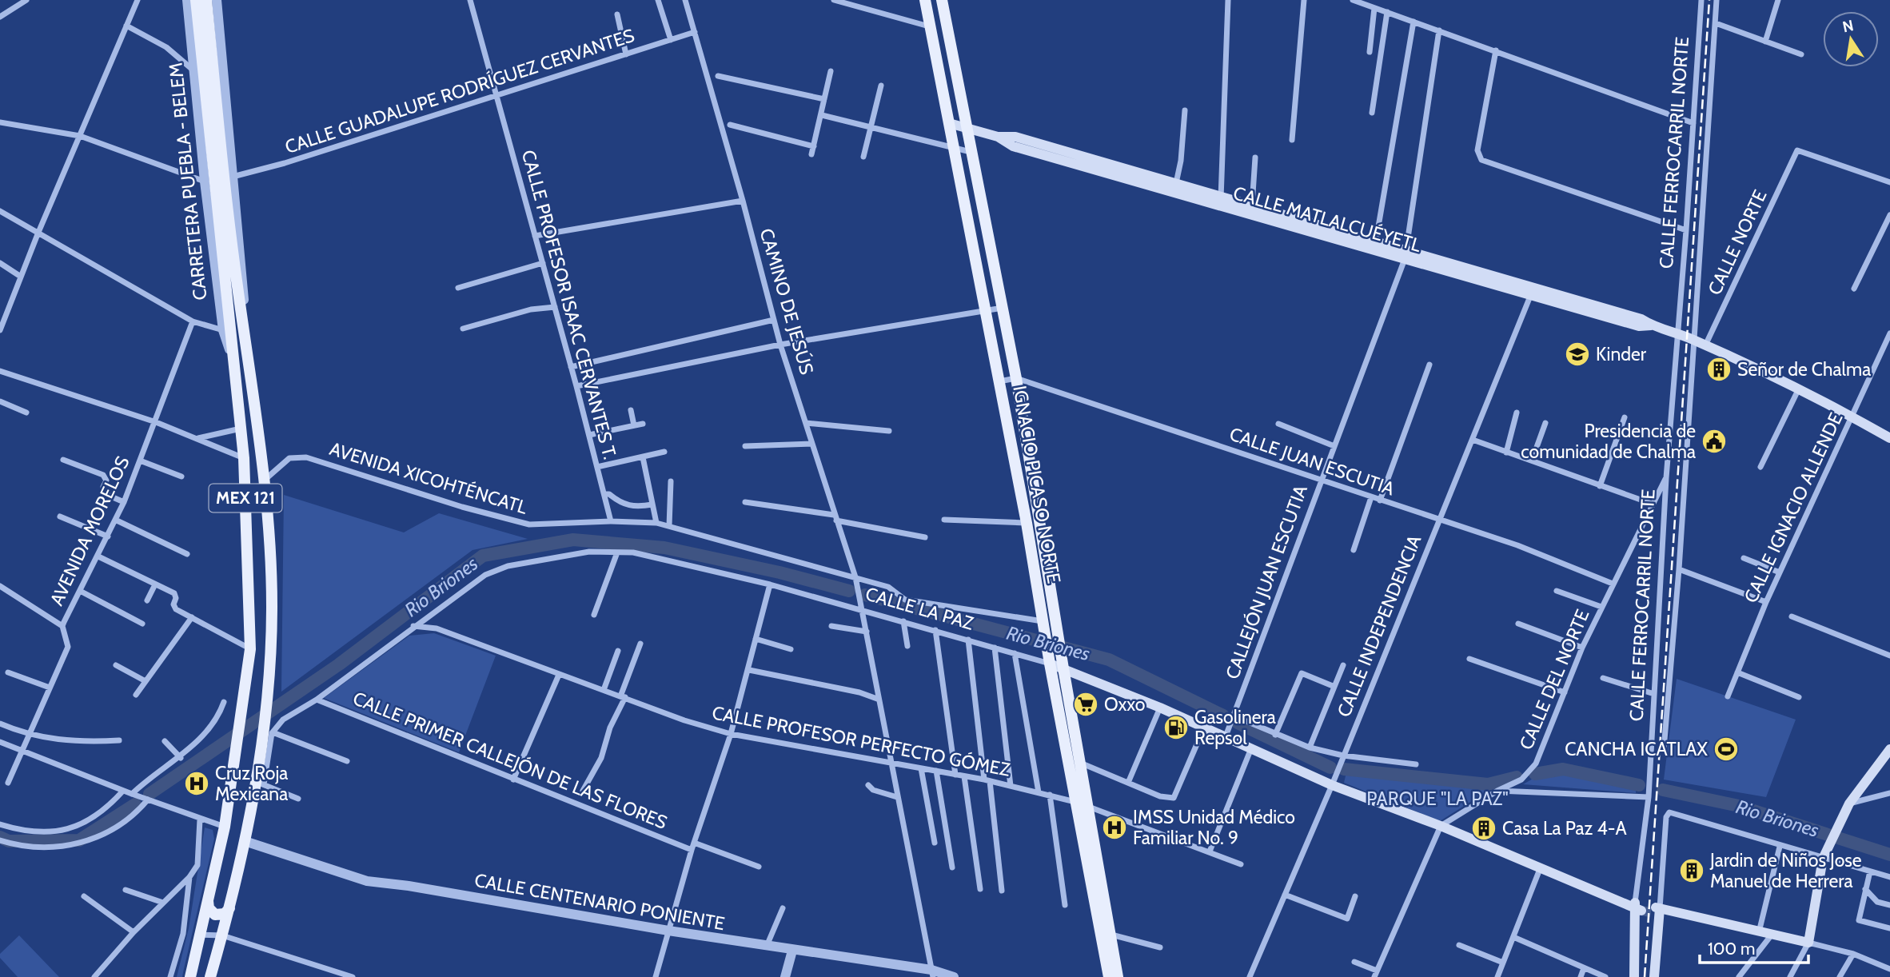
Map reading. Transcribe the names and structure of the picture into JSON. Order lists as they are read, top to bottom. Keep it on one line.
{"streets":{"main road":["CALLE FERROCARRIL NORTE","CARRETERA PUEBLA - BELEM","CALLE MATLALCUÉYETL","IGNACIO PICASO NORTE","MEX 121","CALLE LA PAZ"],"street":["CALLE GUADALUPE RODRÍGUEZ CERVANTES","CALLE NORTE","CAMINO DE JESÚS","CALLE PROFESOR ISAAC CERVANTES T.","CALLE JUAN ESCUTIA","AVENIDA XICOHTÉNCATL","CALLE IGNACIO ALLENDE","AVENIDA MORELOS","CALLEJÓN JUAN ESCUTIA","CALLE INDEPENDENCIA","CALLE DEL NORTE","CALLE PROFESOR PERFECTO GÓMEZ","CALLE PRIMER CALLEJÓN DE LAS FLORES","CALLE CENTENARIO PONIENTE"]},"crossings":[["CALLE GUADALUPE RODRÍGUEZ CERVANTES","CARRETERA PUEBLA - BELEM"],["CALLE GUADALUPE RODRÍGUEZ CERVANTES","CAMINO DE JESÚS"],["CALLE GUADALUPE RODRÍGUEZ CERVANTES","CALLE PROFESOR ISAAC CERVANTES T."],["CALLE FERROCARRIL NORTE","CALLE MATLALCUÉYETL"],["CALLE FERROCARRIL NORTE","CALLE LA PAZ"],["CALLE FERROCARRIL NORTE","CALLE DEL NORTE"],["CARRETERA PUEBLA - BELEM","AVENIDA XICOHTÉNCATL"],["CARRETERA PUEBLA - BELEM","CALLE LA PAZ"],["CARRETERA PUEBLA - BELEM","CALLE CENTENARIO PONIENTE"],["CALLE MATLALCUÉYETL","CALLE NORTE"],["CALLE MATLALCUÉYETL","IGNACIO PICASO NORTE"],["CALLE MATLALCUÉYETL","CALLE IGNACIO ALLENDE"],["CALLE MATLALCUÉYETL","CALLEJÓN JUAN ESCUTIA"],["CALLE MATLALCUÉYETL","CALLE INDEPENDENCIA"],["CAMINO DE JESÚS","AVENIDA XICOHTÉNCATL"],["CAMINO DE JESÚS","CALLE LA PAZ"],["CAMINO DE JESÚS","CALLE PROFESOR PERFECTO GÓMEZ"],["CAMINO DE JESÚS","CALLE CENTENARIO PONIENTE"],["CALLE PROFESOR ISAAC CERVANTES T.","AVENIDA XICOHTÉNCATL"],["CALLE JUAN ESCUTIA","IGNACIO PICASO NORTE"],["CALLE JUAN ESCUTIA","CALLEJÓN JUAN ESCUTIA"],["CALLE JUAN ESCUTIA","CALLE INDEPENDENCIA"],["CALLE JUAN ESCUTIA","CALLE DEL NORTE"],["AVENIDA XICOHTÉNCATL","IGNACIO PICASO NORTE"],["IGNACIO PICASO NORTE","CALLE LA PAZ"],["IGNACIO PICASO NORTE","CALLE PROFESOR PERFECTO GÓMEZ"],["CALLEJÓN JUAN ESCUTIA","CALLE LA PAZ"],["CALLE LA PAZ","CALLE INDEPENDENCIA"],["CALLE LA PAZ","CALLE DEL NORTE"],["CALLE LA PAZ","CALLE PROFESOR PERFECTO GÓMEZ"],["CALLE LA PAZ","CALLE PRIMER CALLEJÓN DE LAS FLORES"]],"water":["Rio Briones"],"parks":["PARQUE \"LA PAZ\""],"places":{"school or university":["Kinder"],"building":["Señor de Chalma","Casa La Paz 4-A","Jardin de Niños Jose Manuel de Herrera"],"public building":["Presidencia de comunidad de Chalma"],"supermarket":["Oxxo"],"fuel station":["Gasolinera Repsol"],"sports":["CANCHA ICATLAX"],"hospital":["Cruz Roja Mexicana","IMSS Unidad Médico Familiar No. 9"]},"scale_bar":"100 m","north":"top"}
